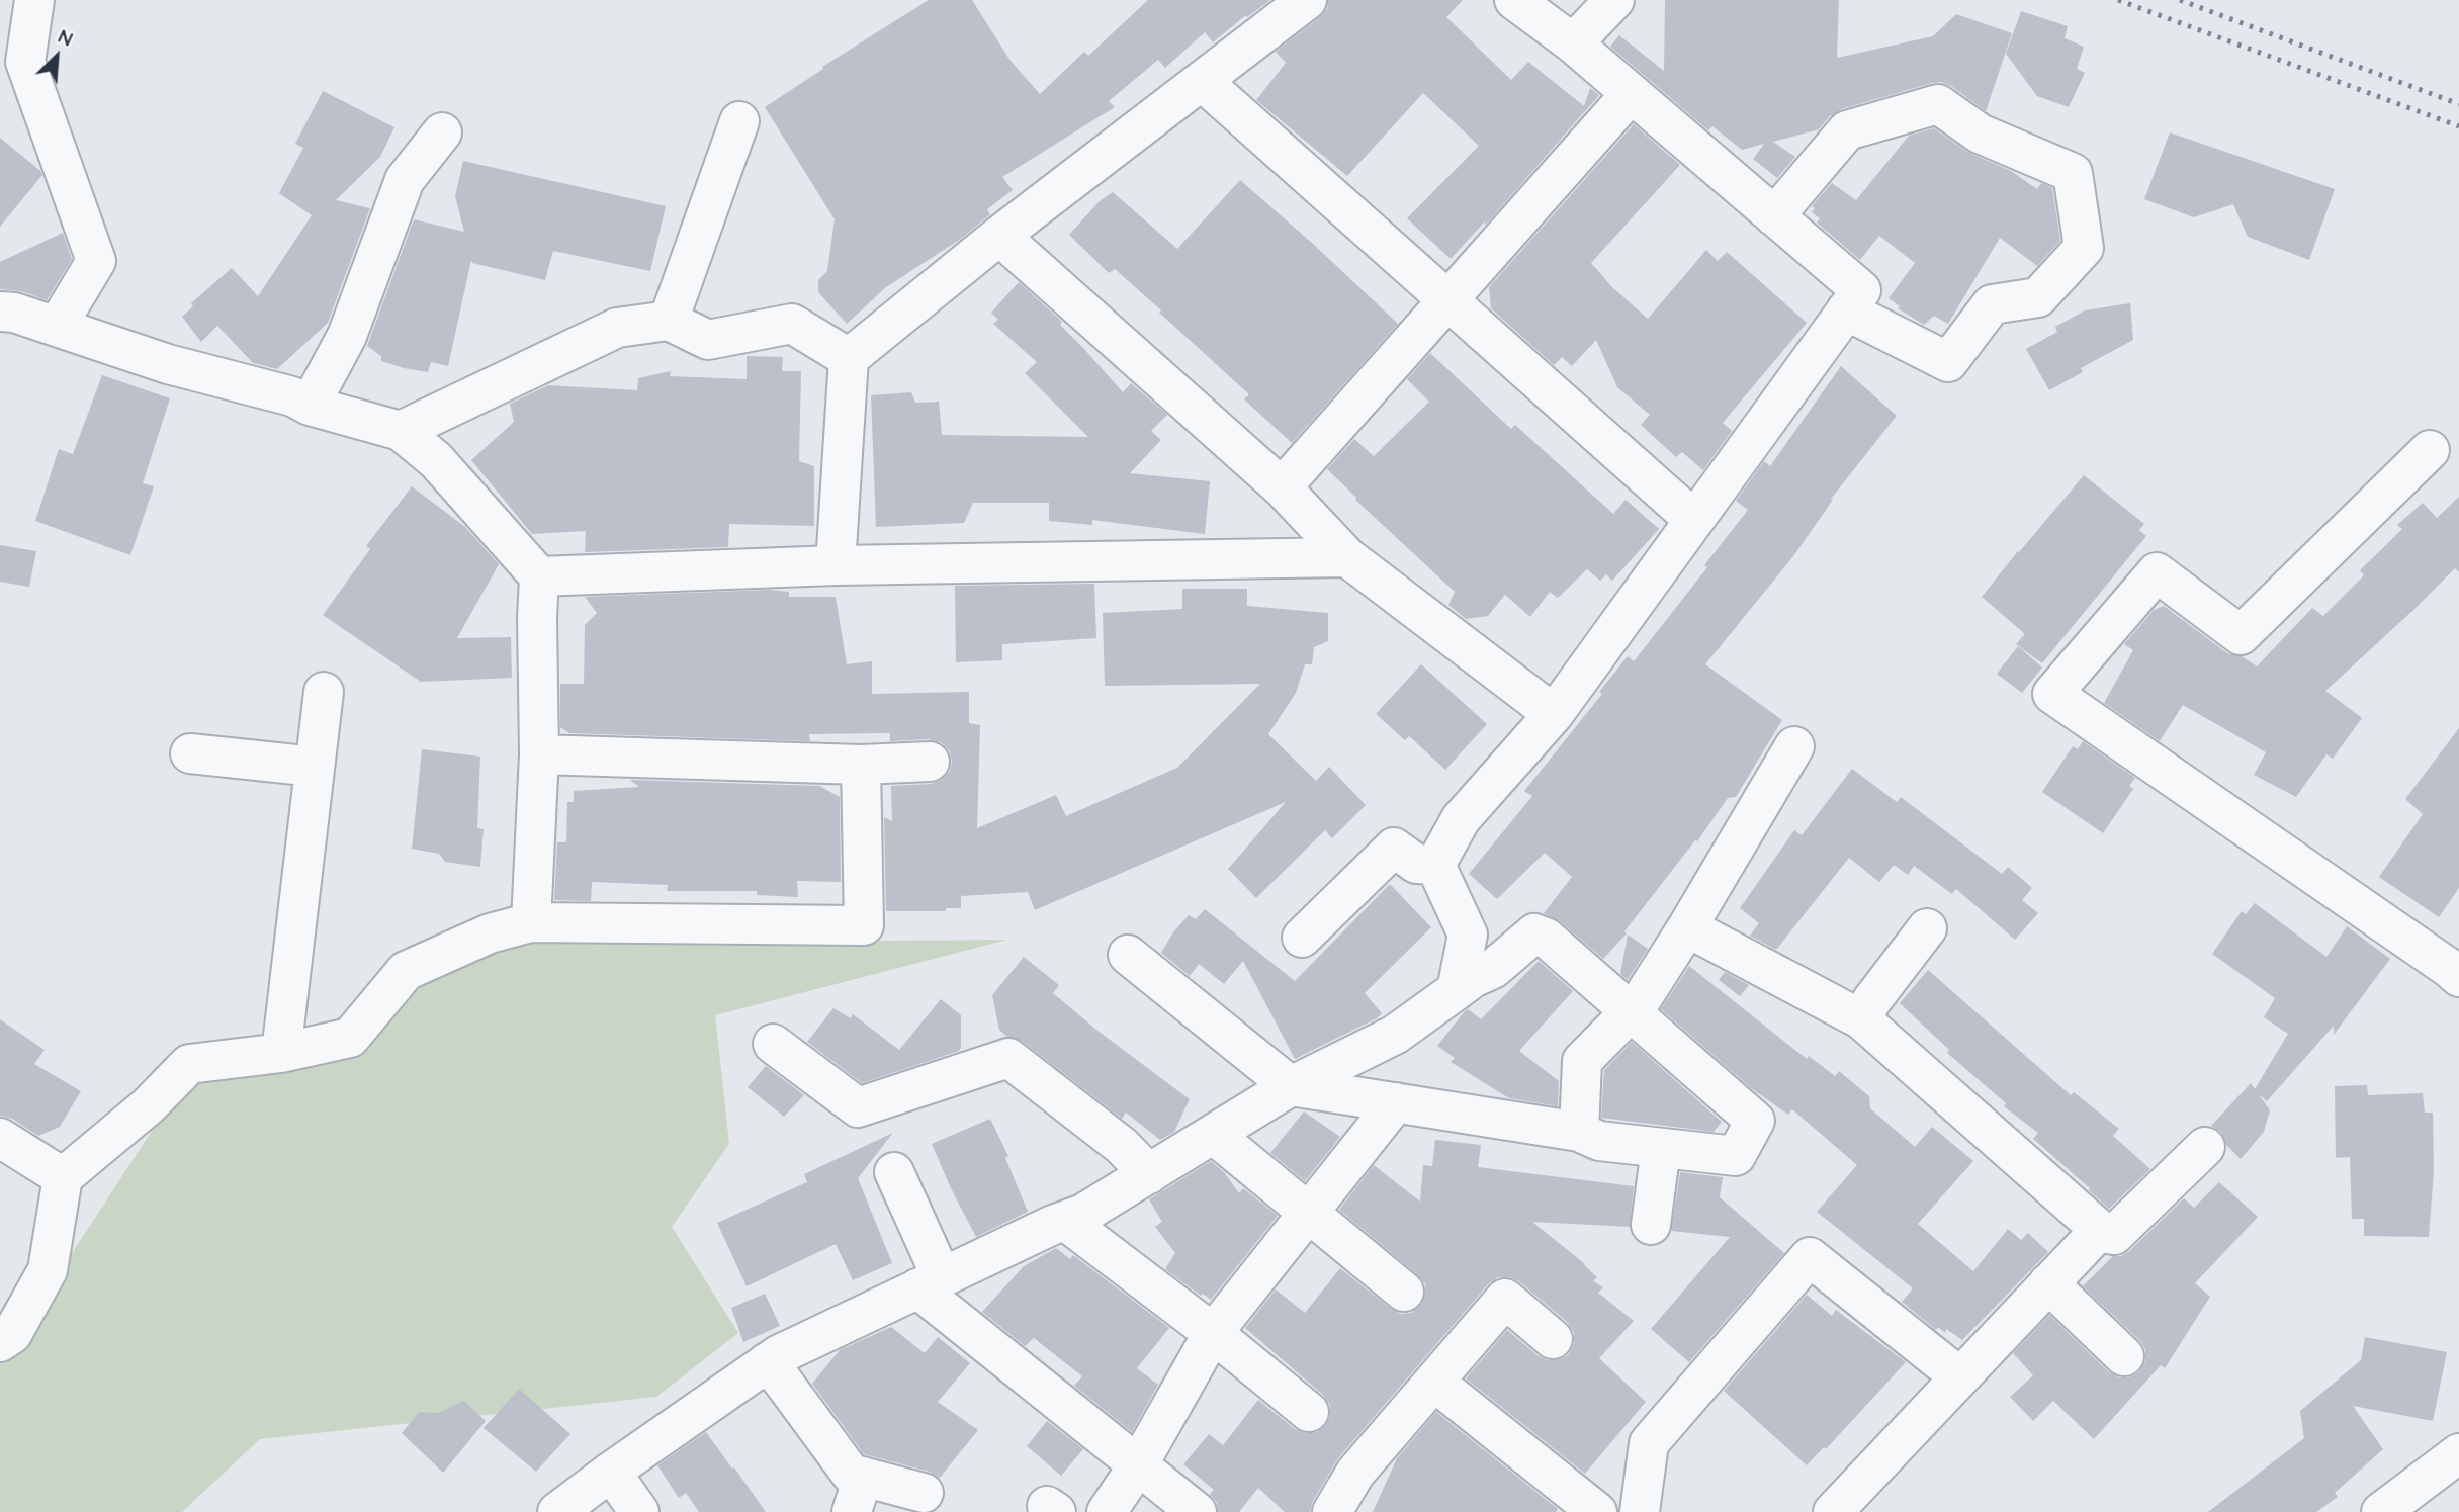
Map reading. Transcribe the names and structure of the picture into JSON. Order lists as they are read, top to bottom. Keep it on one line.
{"north":"top right"}
